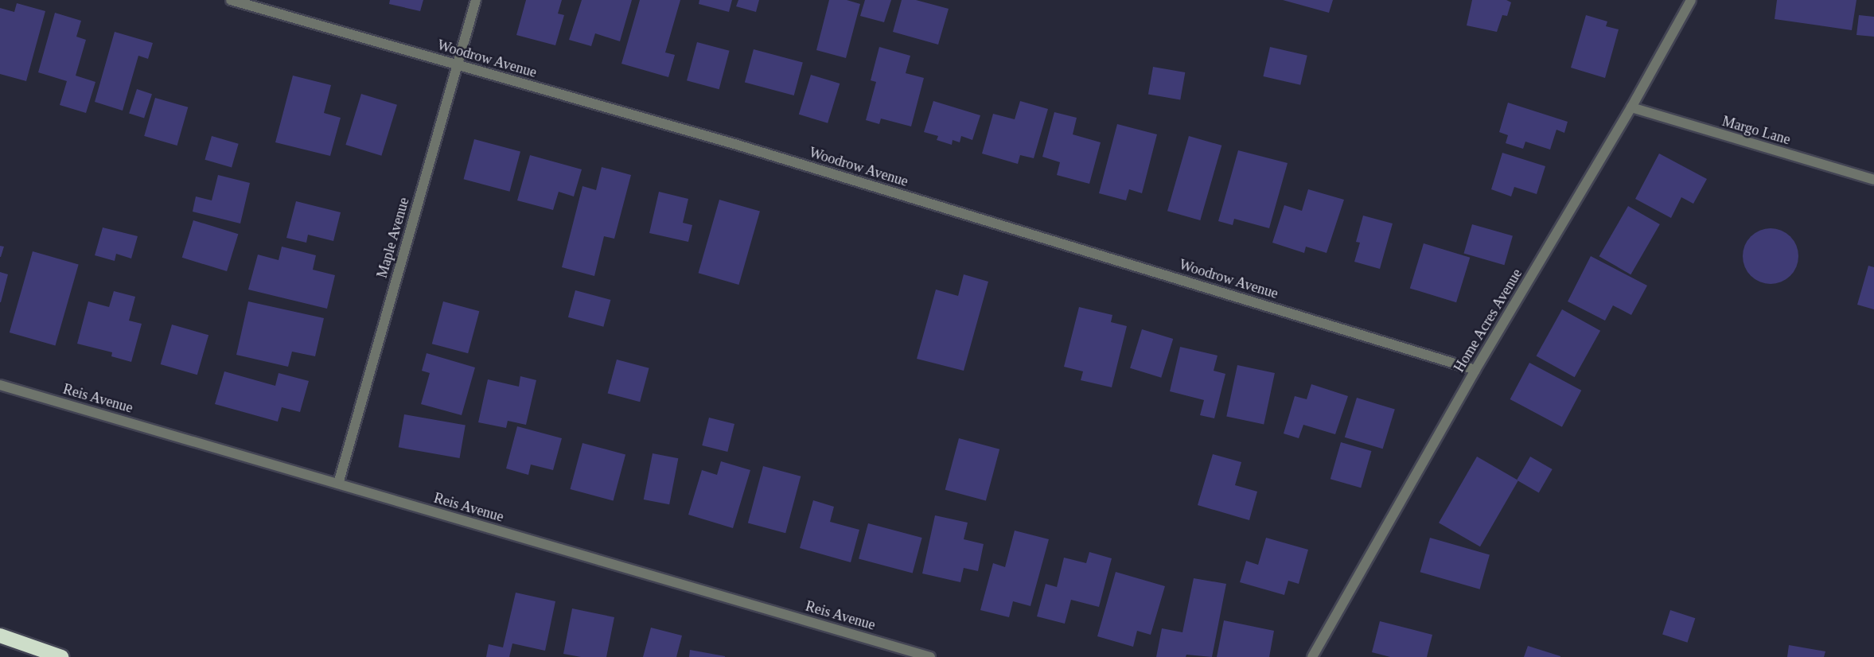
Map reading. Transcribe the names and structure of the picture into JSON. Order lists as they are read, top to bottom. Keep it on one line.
{"streets":{"street":["Woodrow Avenue","Margo Lane","Maple Avenue","Home Acres Avenue","Reis Avenue"]},"crossings":[["Woodrow Avenue","Maple Avenue"],["Woodrow Avenue","Home Acres Avenue"],["Margo Lane","Home Acres Avenue"],["Maple Avenue","Reis Avenue"]]}
